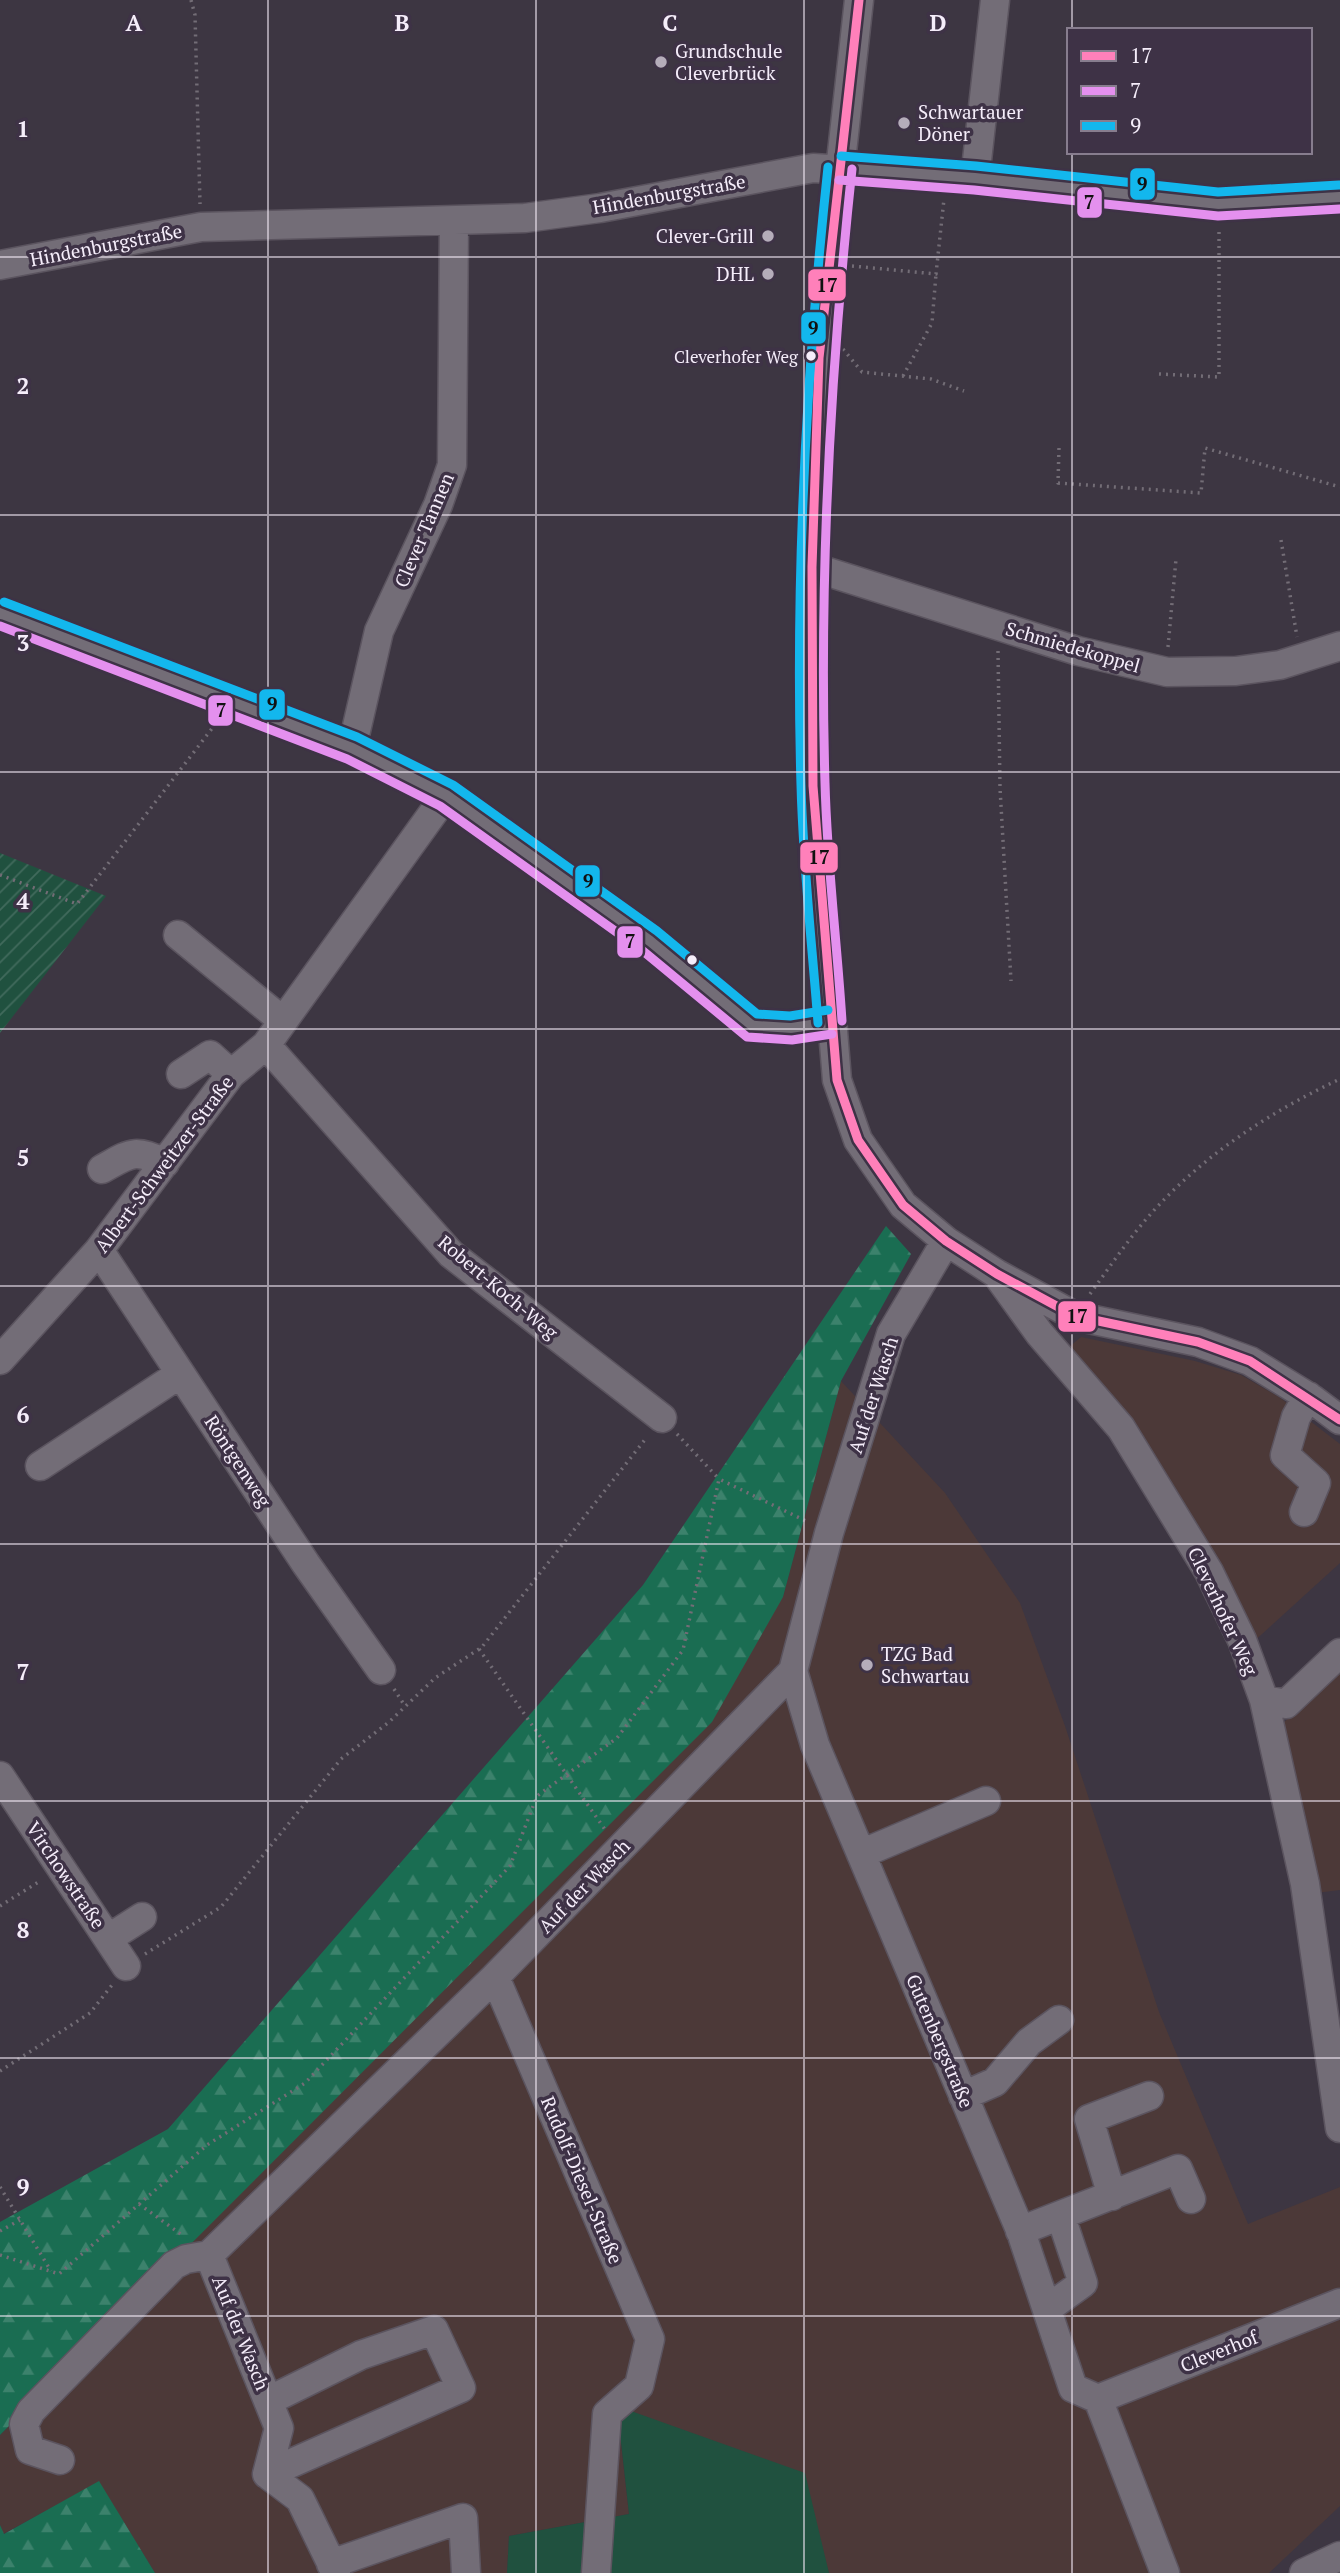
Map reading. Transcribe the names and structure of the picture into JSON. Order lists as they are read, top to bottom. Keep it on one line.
{"streets":{"street":["Hindenburgstraße","Clever Tannen","Schmiedekoppel","Albert-Schweitzer-Straße","Robert-Koch-Weg","Auf der Wasch","Röntgenweg","Cleverhofer Weg","Virchowstraße","Gutenbergstraße","Rudolf-Diesel-Straße","Cleverhof"]},"crossings":[["Hindenburgstraße","Clever Tannen"],["Albert-Schweitzer-Straße","Robert-Koch-Weg"],["Albert-Schweitzer-Straße","Röntgenweg"],["Auf der Wasch","Gutenbergstraße"],["Auf der Wasch","Rudolf-Diesel-Straße"],["Gutenbergstraße","Cleverhof"]],"places":["Grundschule Cleverbrück","Schwartauer Döner","Clever-Grill","DHL","Cleverhofer Weg","TZG Bad Schwartau"],"lines":["transit line 17","transit line 9","transit line 7"],"legend":["17","7","9"],"grid":{"columns":["A","B","C","D"],"rows":["1","2","3","4","5","6","7","8","9"]}}
